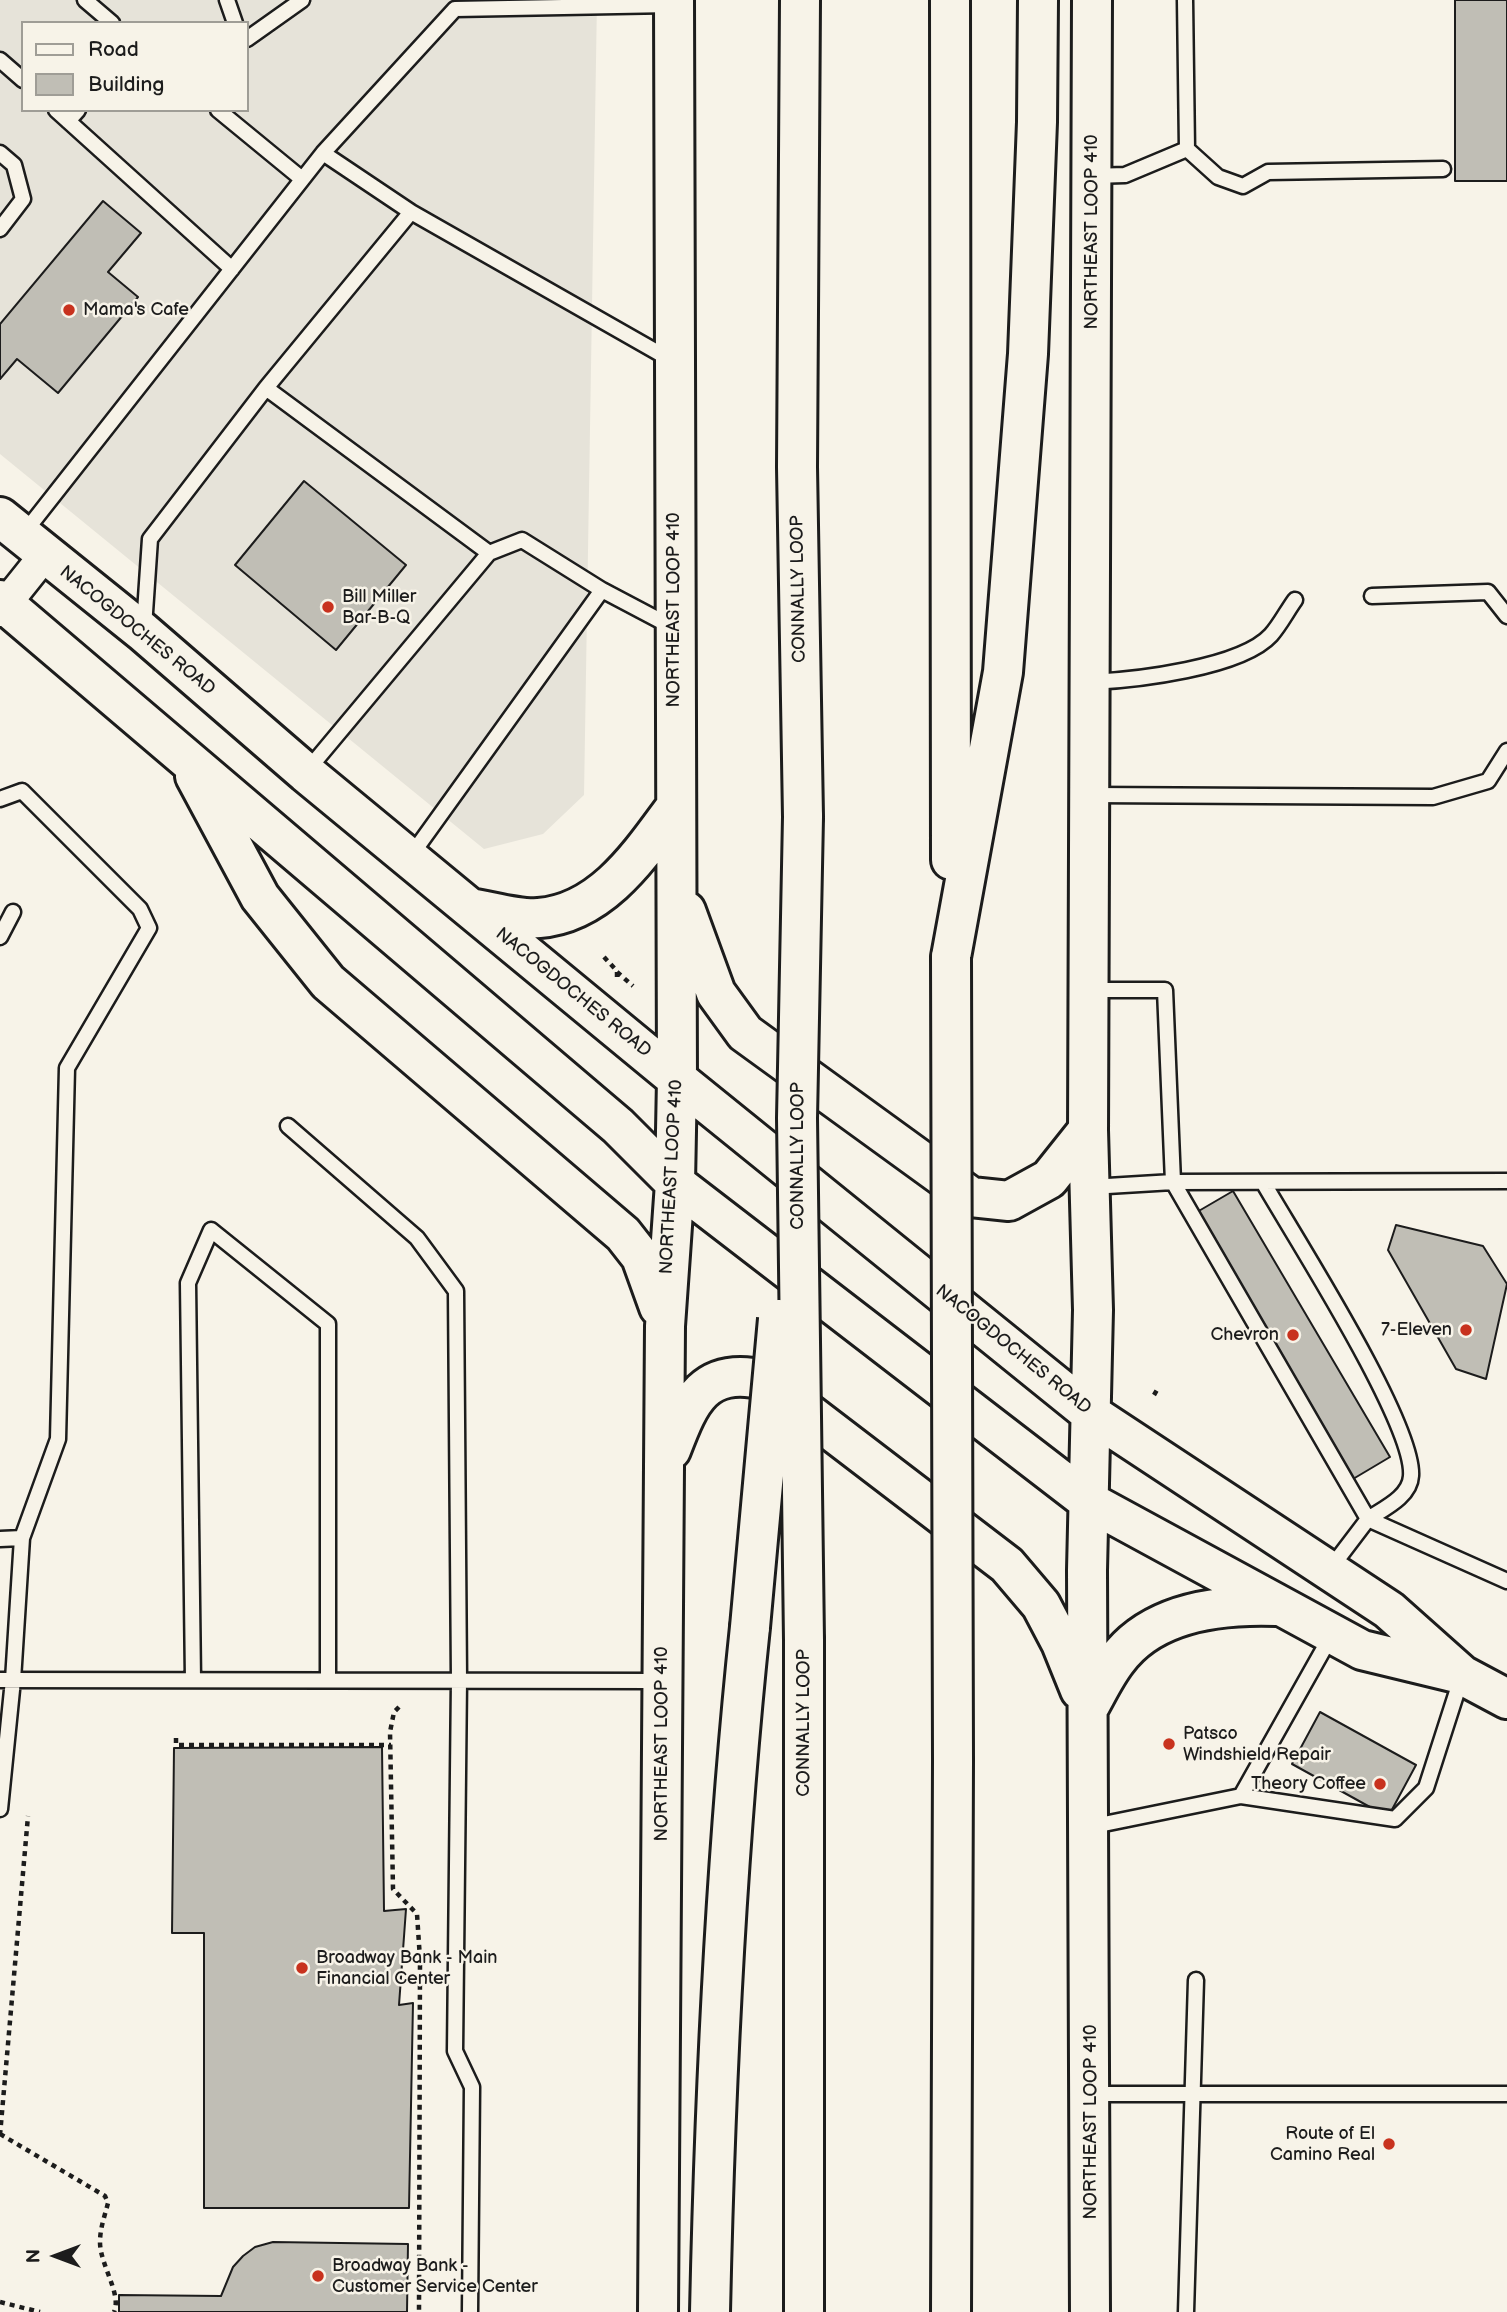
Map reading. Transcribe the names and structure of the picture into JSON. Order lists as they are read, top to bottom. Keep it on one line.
{"streets":{"main road":["NORTHEAST LOOP 410","CONNALLY LOOP","NACOGDOCHES ROAD"]},"crossings":[["NORTHEAST LOOP 410","NACOGDOCHES ROAD"]],"places":["Mama's Cafe","Bill Miller Bar-B-Q","7-Eleven","Chevron","Patsco Windshield Repair","Theory Coffee","Broadway Bank - Main Financial Center","Route of El Camino Real","Broadway Bank - Customer Service Center"],"legend":["Road","Building"],"north":"left"}
